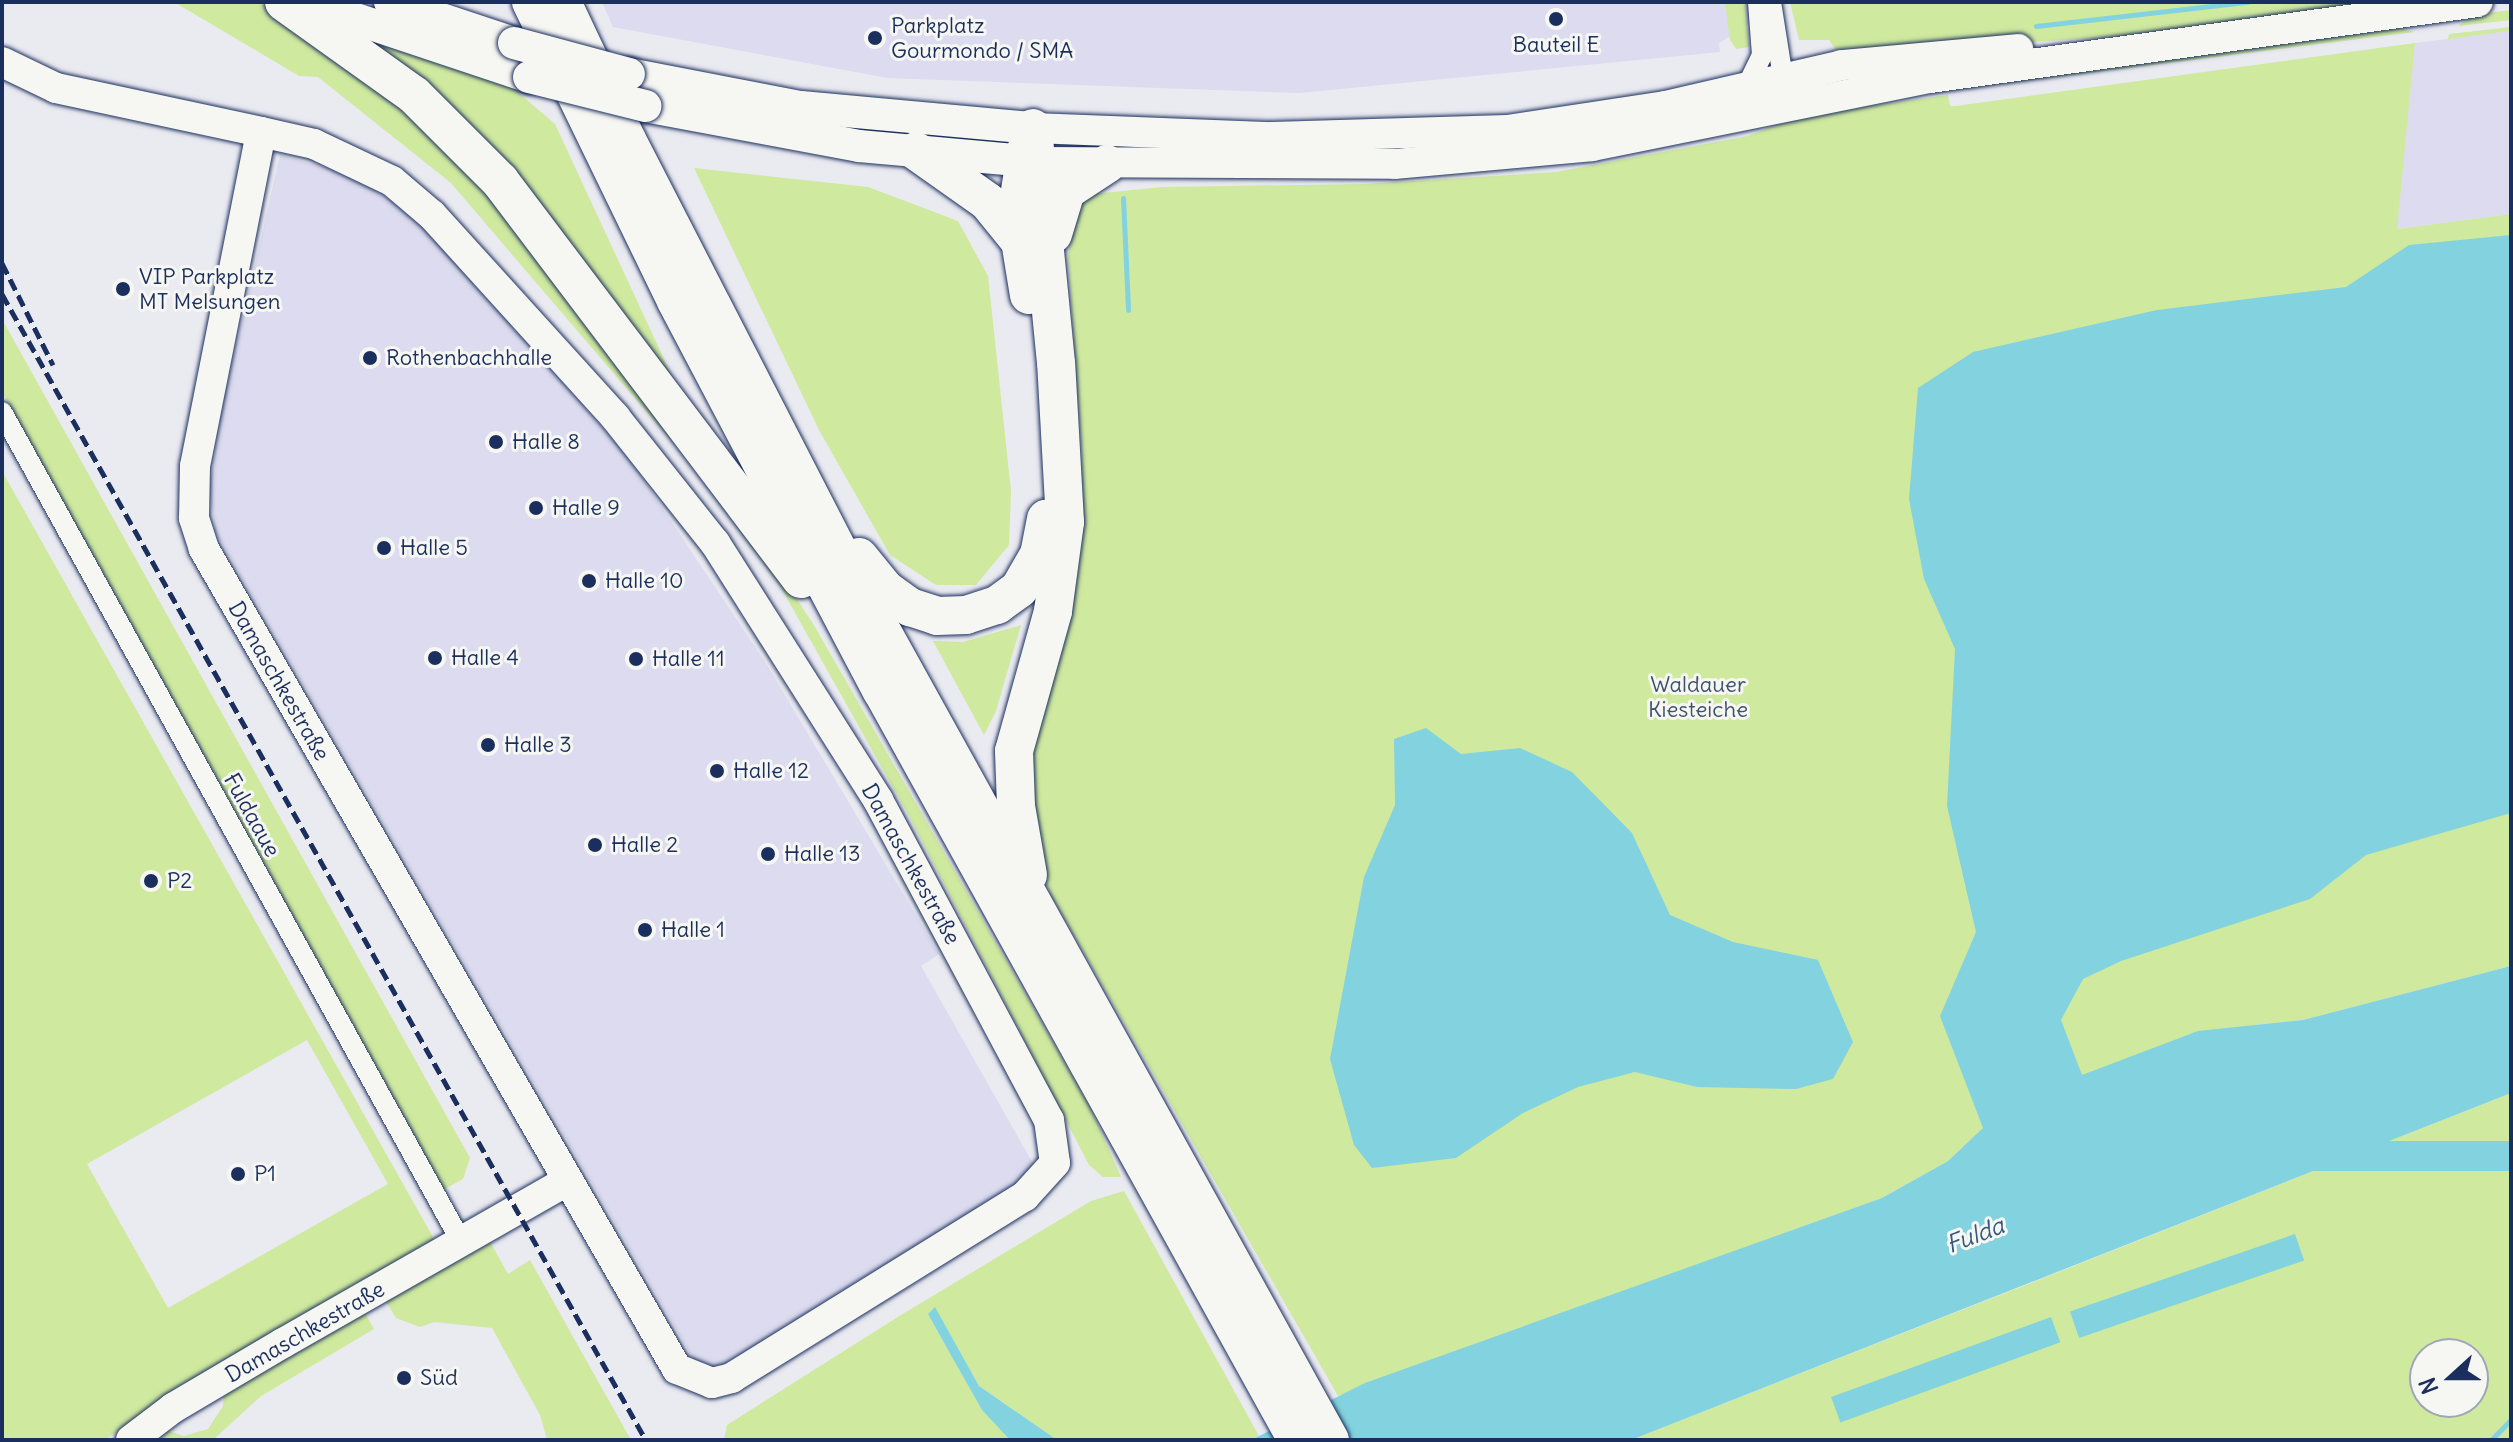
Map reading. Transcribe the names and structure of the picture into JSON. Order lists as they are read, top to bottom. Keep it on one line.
{"streets":{"street":["Damaschkestraße","Fuldaaue"]},"crossings":[["Damaschkestraße","Fuldaaue"]],"water":["Fulda"],"parks":["Waldauer Kiesteiche"],"places":["Bauteil E","Parkplatz Gourmondo / SMA","VIP Parkplatz MT Melsungen","Rothenbachhalle","Halle 8","Halle 9","Halle 5","Halle 10","Halle 4","Halle 11","Halle 3","Halle 12","Halle 2","Halle 13","P2","Halle 1","P1","Süd"],"north":"left"}
